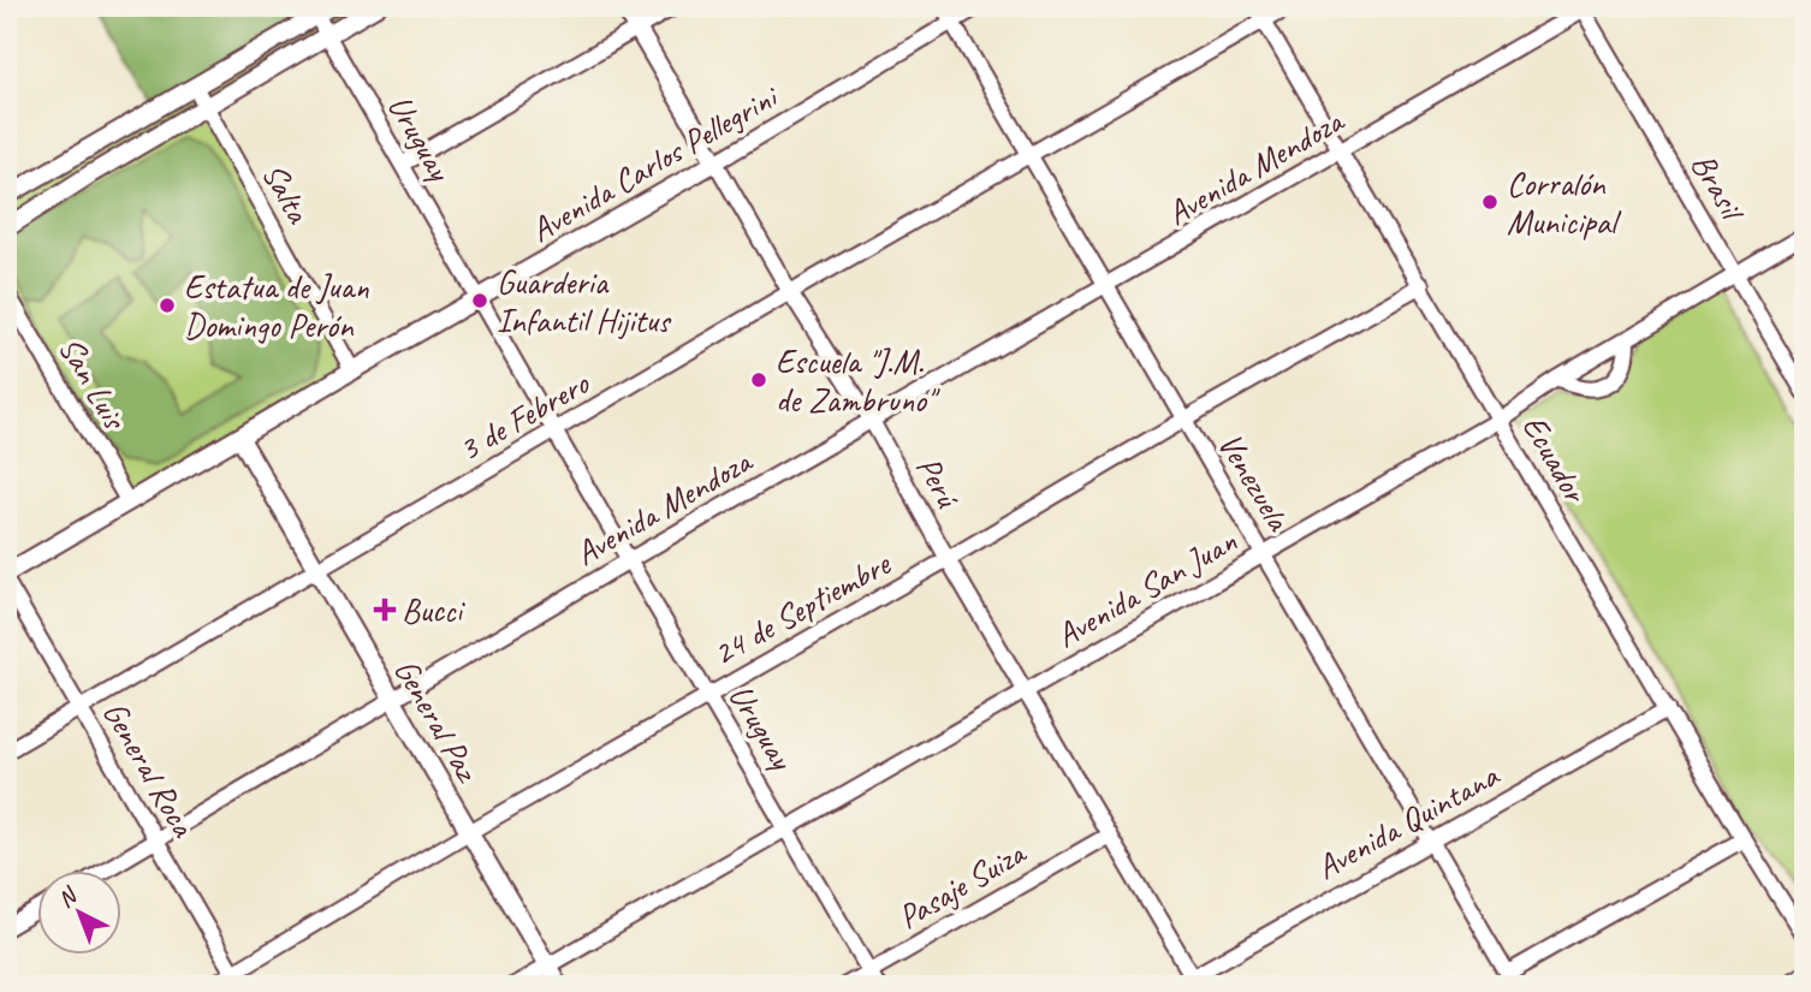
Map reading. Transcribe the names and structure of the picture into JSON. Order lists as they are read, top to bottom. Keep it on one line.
{"streets":{"street":["Uruguay","Avenida Carlos Pellegrini","Avenida Mendoza","Brasil","Salta","San Luis","3 de Febrero","Ecuador","Perú","Venezuela","Avenida San Juan","24 de Septiembre","General Paz","General Roca","Avenida Quintana","Pasaje Suiza"]},"crossings":[["Uruguay","Avenida Carlos Pellegrini"],["Uruguay","Avenida Mendoza"],["Uruguay","3 de Febrero"],["Uruguay","Avenida San Juan"],["Uruguay","24 de Septiembre"],["Uruguay","Pasaje Suiza"],["Avenida Carlos Pellegrini","Salta"],["Avenida Carlos Pellegrini","San Luis"],["Avenida Carlos Pellegrini","Perú"],["Avenida Carlos Pellegrini","Venezuela"],["Avenida Carlos Pellegrini","General Paz"],["Avenida Mendoza","Brasil"],["Avenida Mendoza","Ecuador"],["Avenida Mendoza","Perú"],["Avenida Mendoza","Venezuela"],["Avenida Mendoza","General Paz"],["Avenida Mendoza","General Roca"],["Brasil","Avenida San Juan"],["3 de Febrero","Ecuador"],["3 de Febrero","Perú"],["3 de Febrero","Venezuela"],["3 de Febrero","General Paz"],["3 de Febrero","General Roca"],["Ecuador","Avenida San Juan"],["Ecuador","24 de Septiembre"],["Ecuador","Avenida Quintana"],["Perú","Avenida San Juan"],["Perú","24 de Septiembre"],["Perú","Avenida Quintana"],["Perú","Pasaje Suiza"],["Venezuela","Avenida San Juan"],["Venezuela","24 de Septiembre"],["Venezuela","Avenida Quintana"],["Avenida San Juan","General Paz"],["24 de Septiembre","General Paz"],["24 de Septiembre","General Roca"]],"places":{"other":["Corralón Municipal","Guarderia Infantil Hijitus","Estatua de Juan Domingo Perón","Escuela \"J.M. de Zambruno\""],"health":["Bucci"]},"north":"top left"}
